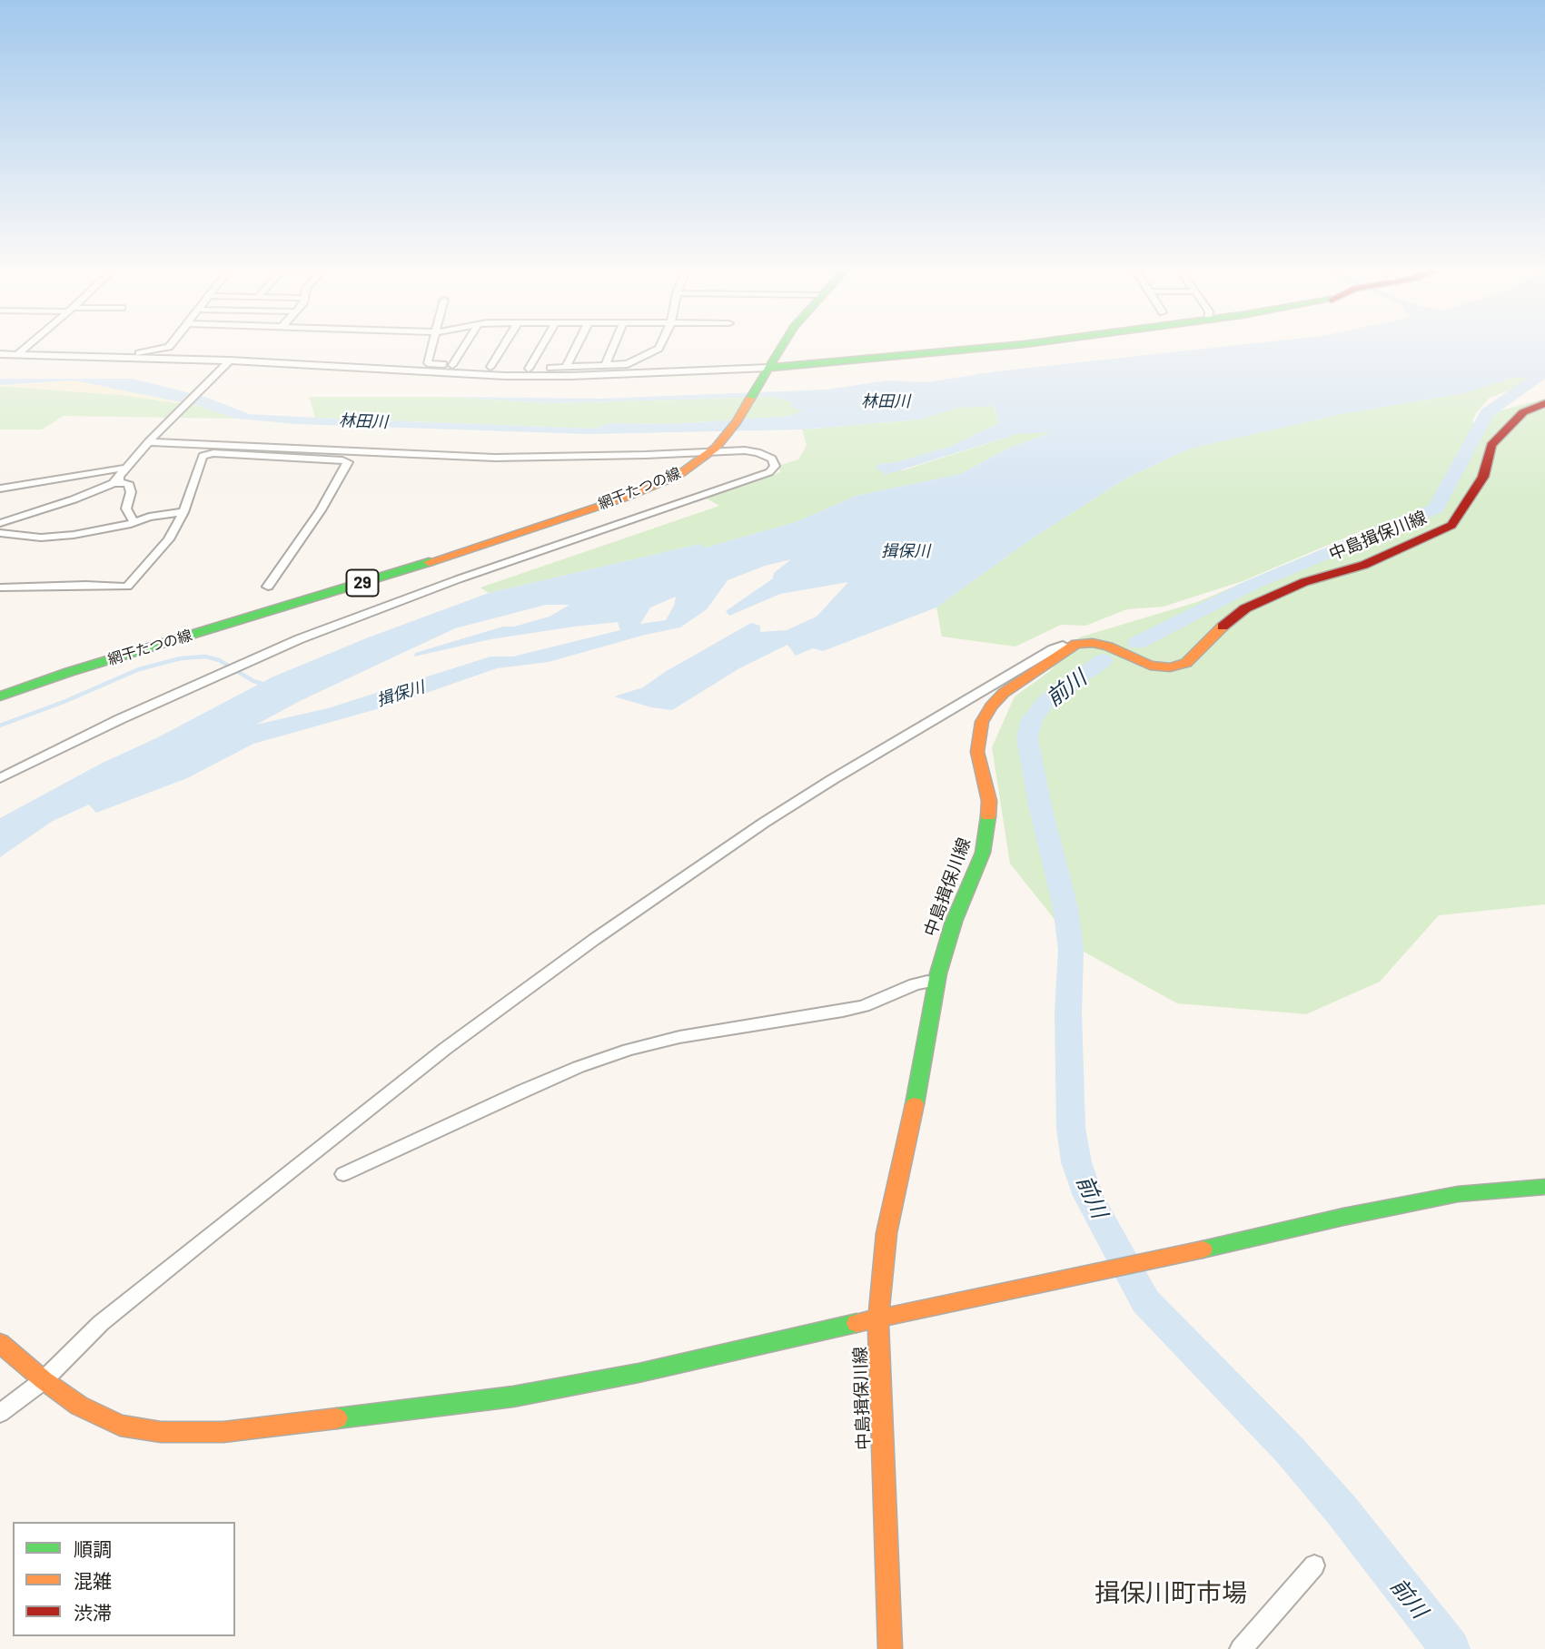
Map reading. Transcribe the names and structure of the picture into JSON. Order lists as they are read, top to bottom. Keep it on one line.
{"streets":{"main road":["網干たつの線","中島揖保川線","29"]},"districts":["揖保川町市場"],"water":["林田川","揖保川","前川"],"legend":["順調","混雑","渋滞"]}
